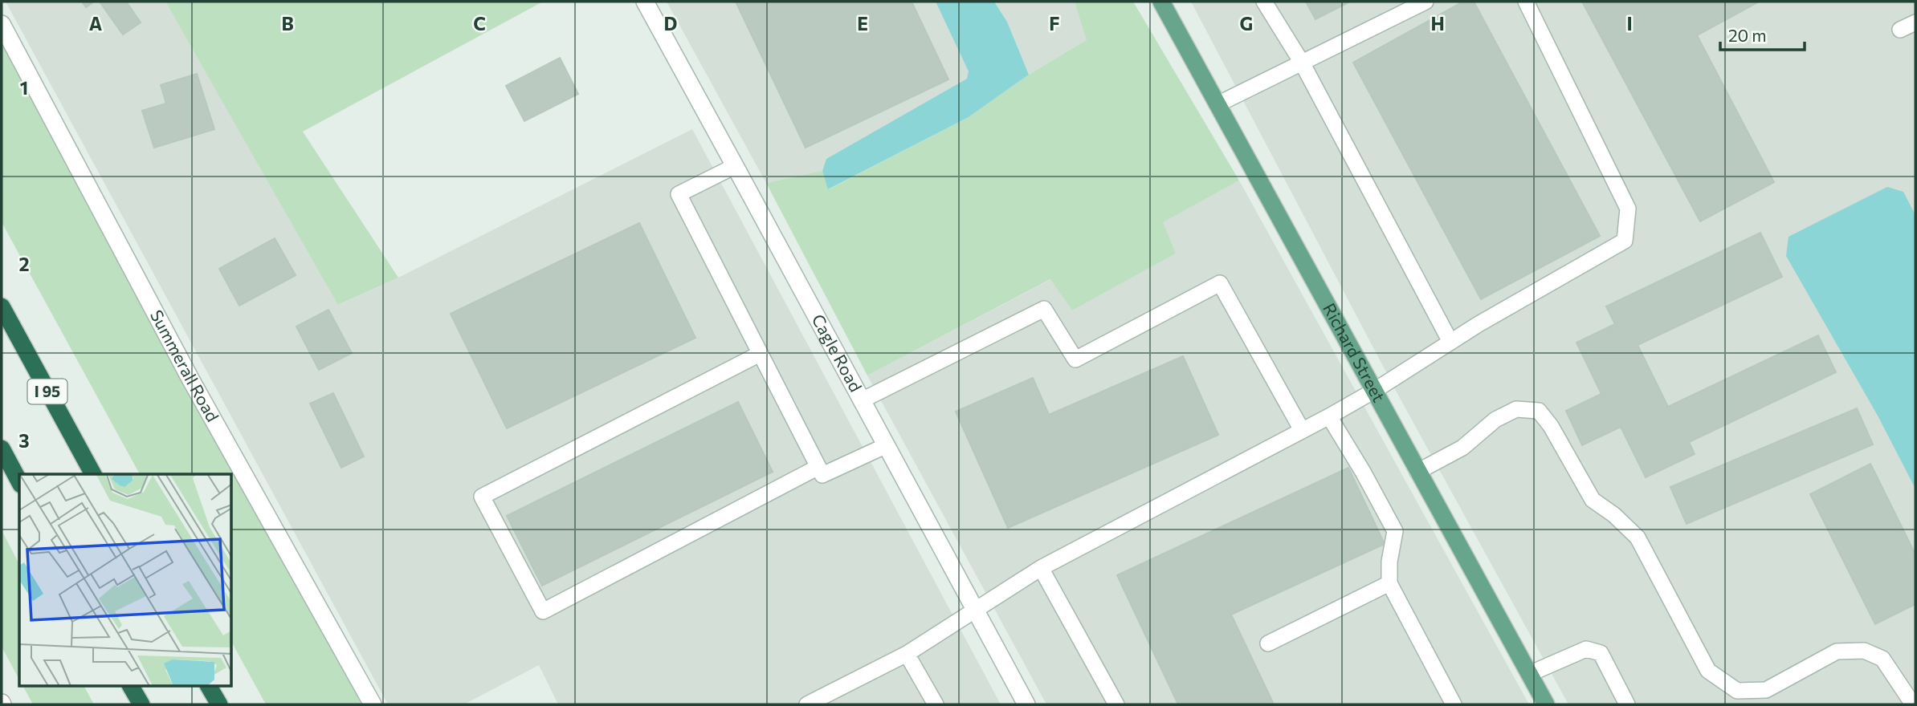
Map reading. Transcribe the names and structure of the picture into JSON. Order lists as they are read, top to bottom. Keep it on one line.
{"streets":{"highway":["I 95"],"main road":["Richard Street"],"street":["Cagle Road","Summerall Road"]},"scale_bar":"20 m","grid":{"columns":["A","B","C","D","E","F","G","H","I"],"rows":["1","2","3"]}}
